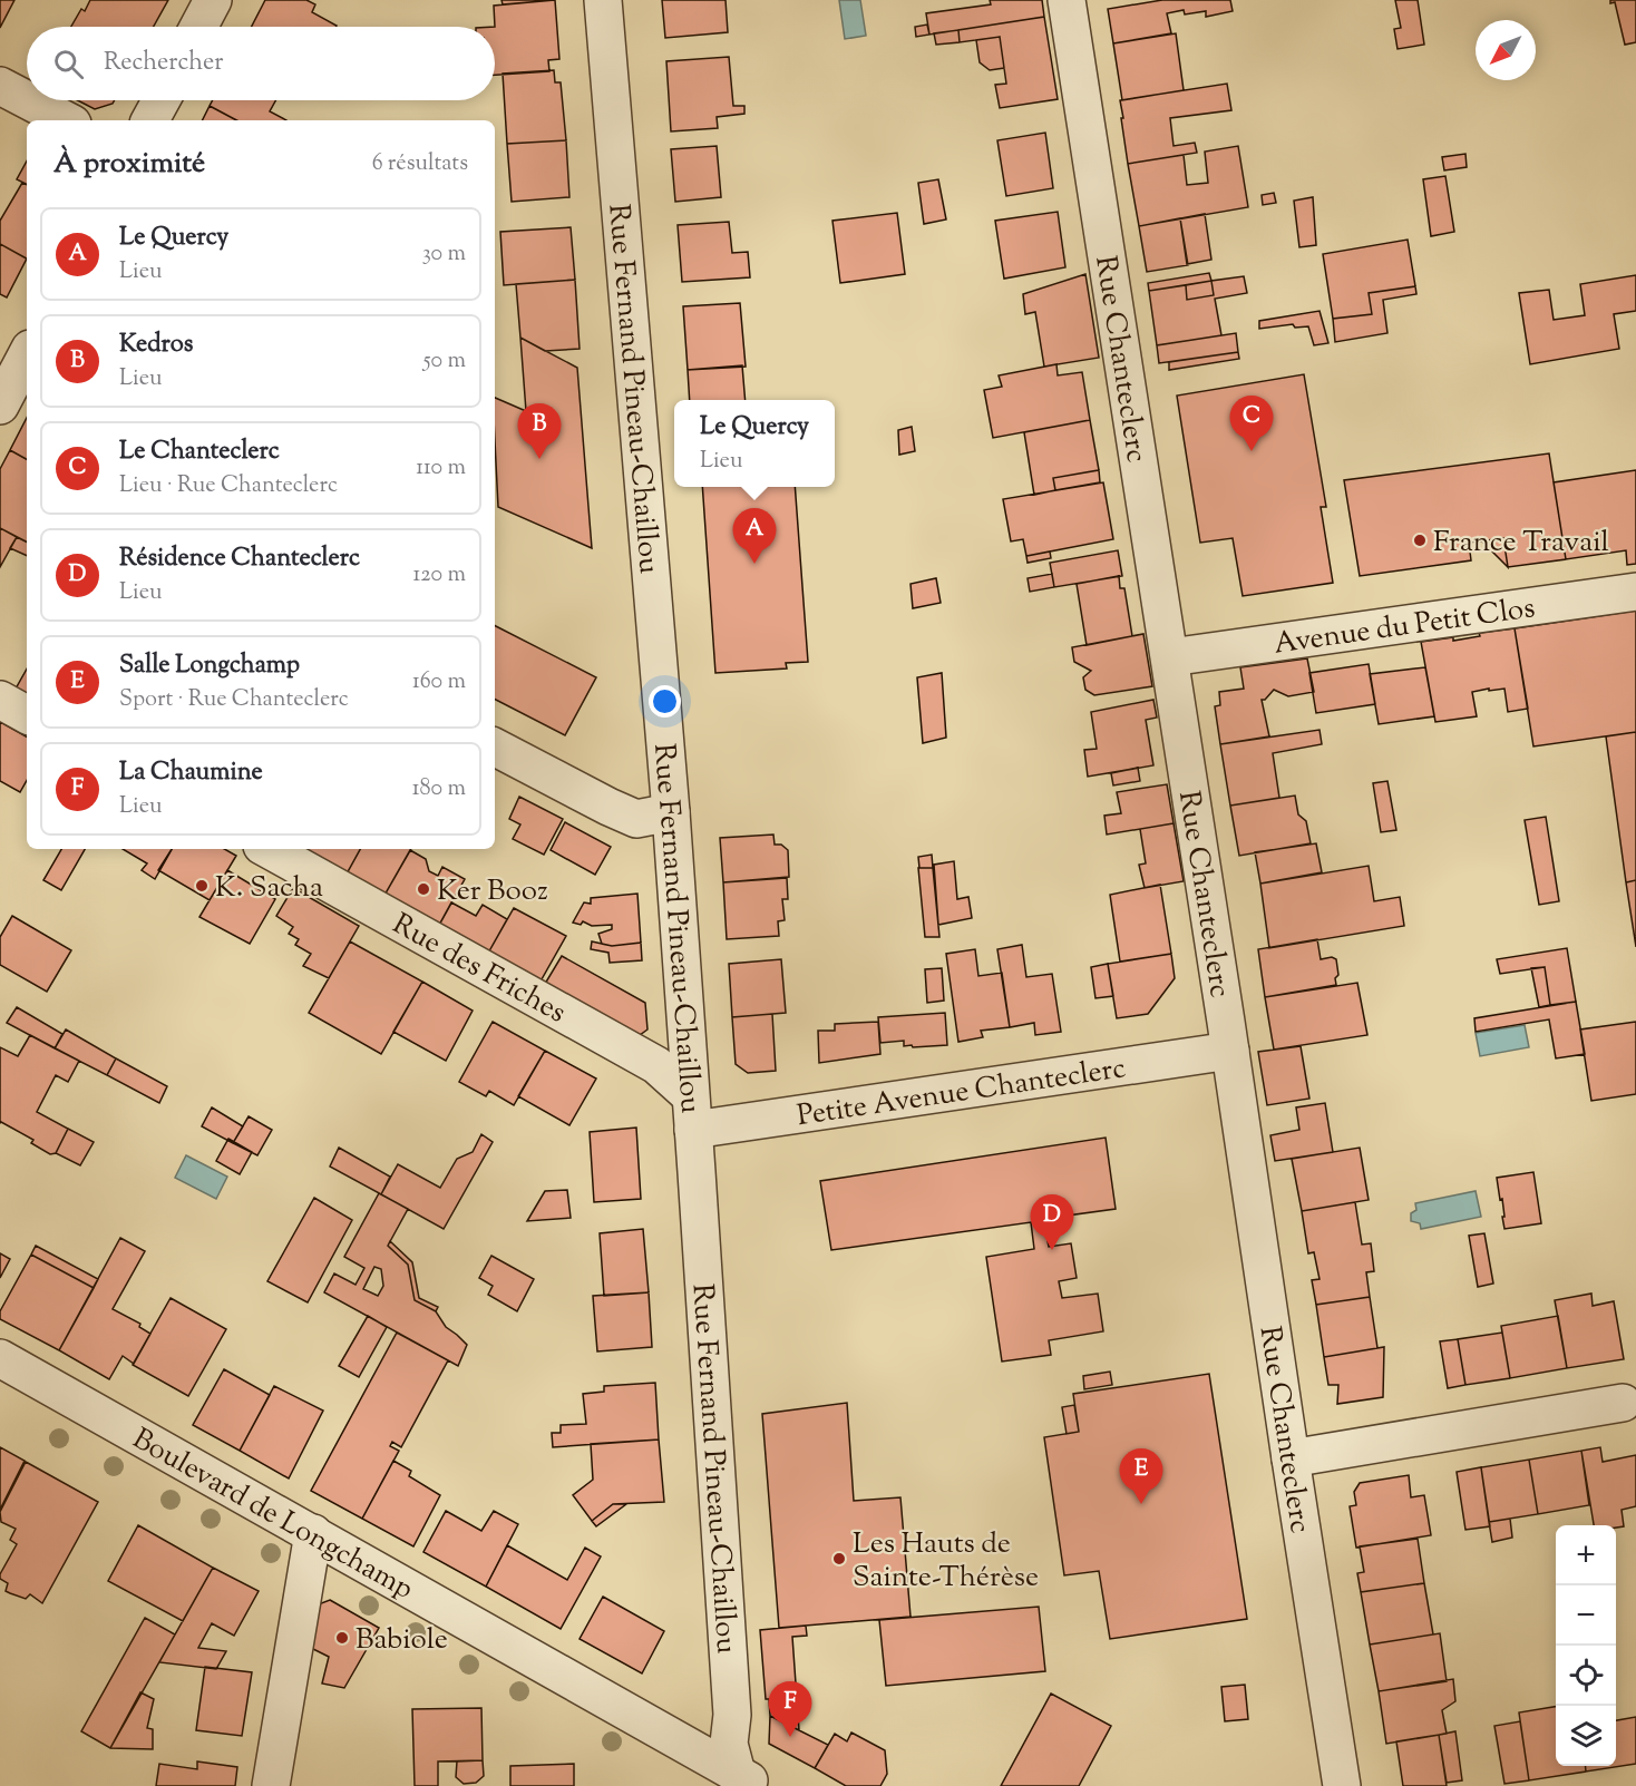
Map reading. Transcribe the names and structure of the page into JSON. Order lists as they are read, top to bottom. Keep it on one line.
{"streets":{"street":["Rue Chanteclerc","Rue Fernand Pineau-Chaillou","Avenue du Petit Clos","Rue des Friches","Petite Avenue Chanteclerc","Boulevard de Longchamp"]},"crossings":[["Rue Chanteclerc","Avenue du Petit Clos"],["Rue Chanteclerc","Petite Avenue Chanteclerc"],["Rue Fernand Pineau-Chaillou","Rue des Friches"],["Rue Fernand Pineau-Chaillou","Petite Avenue Chanteclerc"],["Rue Fernand Pineau-Chaillou","Boulevard de Longchamp"],["Rue des Friches","Petite Avenue Chanteclerc"]],"places":["France Travail","K. Sacha","Ker Booz","Les Hauts de Sainte-Thérèse","Babiole"],"north":"bottom left","page":{"search":"Rechercher","heading":["À proximité","6 résultats"],"list":[{"mark":"A","name":"Le Quercy","note":"Lieu","value":"30 m"},{"mark":"B","name":"Kedros","note":"Lieu","value":"50 m"},{"mark":"C","name":"Le Chanteclerc","note":"Lieu · Rue Chanteclerc","value":"110 m"},{"mark":"D","name":"Résidence Chanteclerc","note":"Lieu","value":"120 m"},{"mark":"E","name":"Salle Longchamp","note":"Sport · Rue Chanteclerc","value":"160 m"},{"mark":"F","name":"La Chaumine","note":"Lieu","value":"180 m"}],"pins":["C","B","A","D","E","F"],"popup":["Le Quercy","Lieu"],"map_buttons":["+","−"]}}
